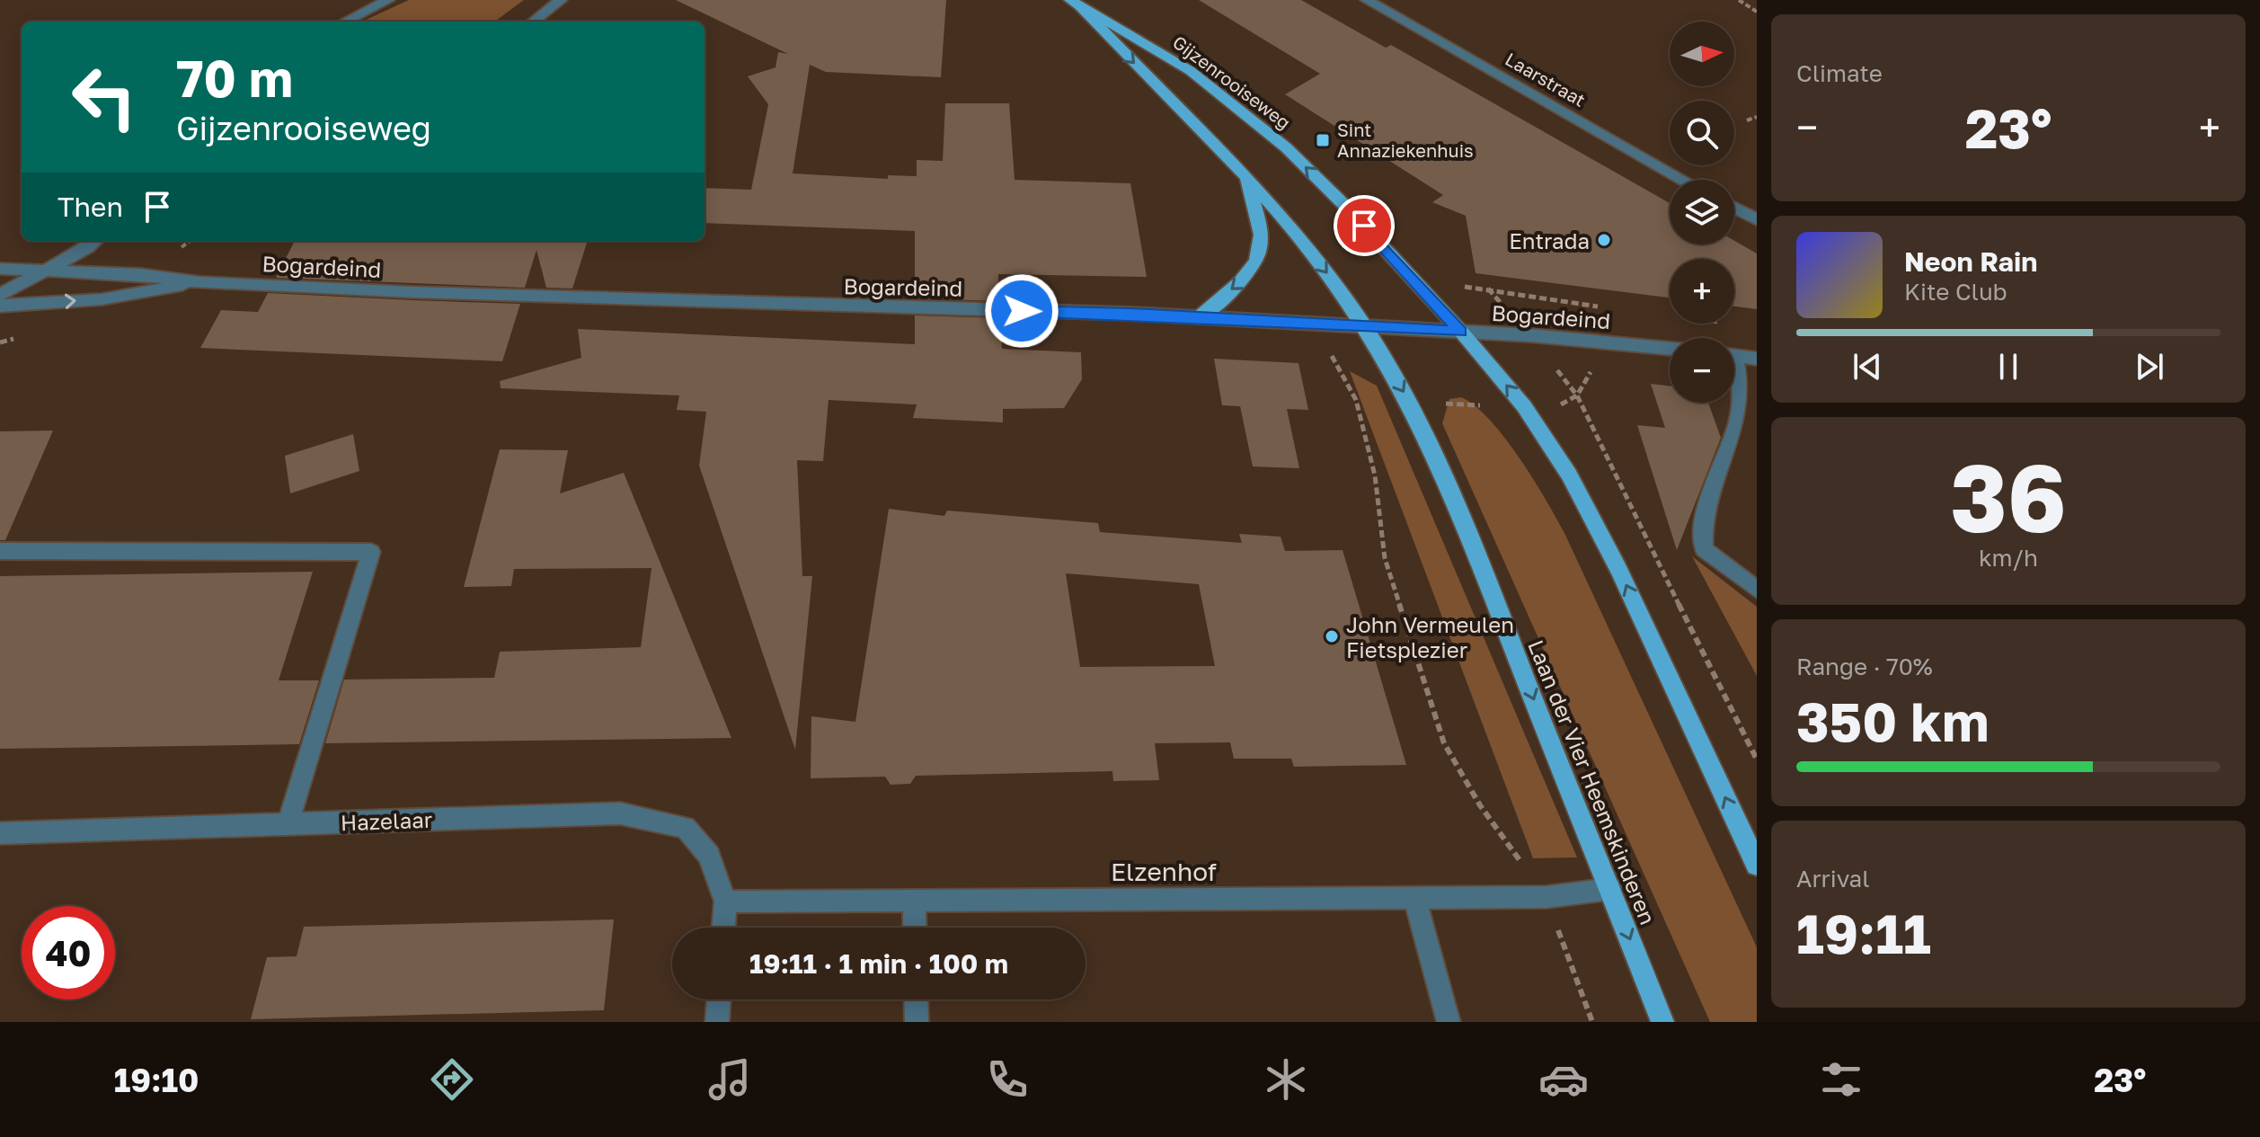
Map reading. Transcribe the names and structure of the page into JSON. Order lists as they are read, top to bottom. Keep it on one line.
{"streets":{"main road":["Gijzenrooiseweg","Laan der Vier Heemskinderen"],"street":["Laarstraat","Bogardeind","Hazelaar","Elzenhof"]},"crossings":[["Gijzenrooiseweg","Bogardeind"],["Gijzenrooiseweg","Laan der Vier Heemskinderen"],["Bogardeind","Laan der Vier Heemskinderen"],["Laan der Vier Heemskinderen","Elzenhof"],["Hazelaar","Elzenhof"]],"places":{"transit":["Sint Annaziekenhuis"],"other":["Entrada","John Vermeulen Fietsplezier"]},"north":"right","page":{"tile":["Climate",["36","km/h"],["Range · 70%","350 km"],["Arrival","19:11"]],"map_buttons":["+","−"],"turn":["70 m","Gijzenrooiseweg"],"heat":["−","23°","+"],"then":"Then","song":["Neon Rain","Kite Club"],"limit":"40","trip":"19:11 · 1 min · 100 m","tabs":["19:10","23°"]}}
